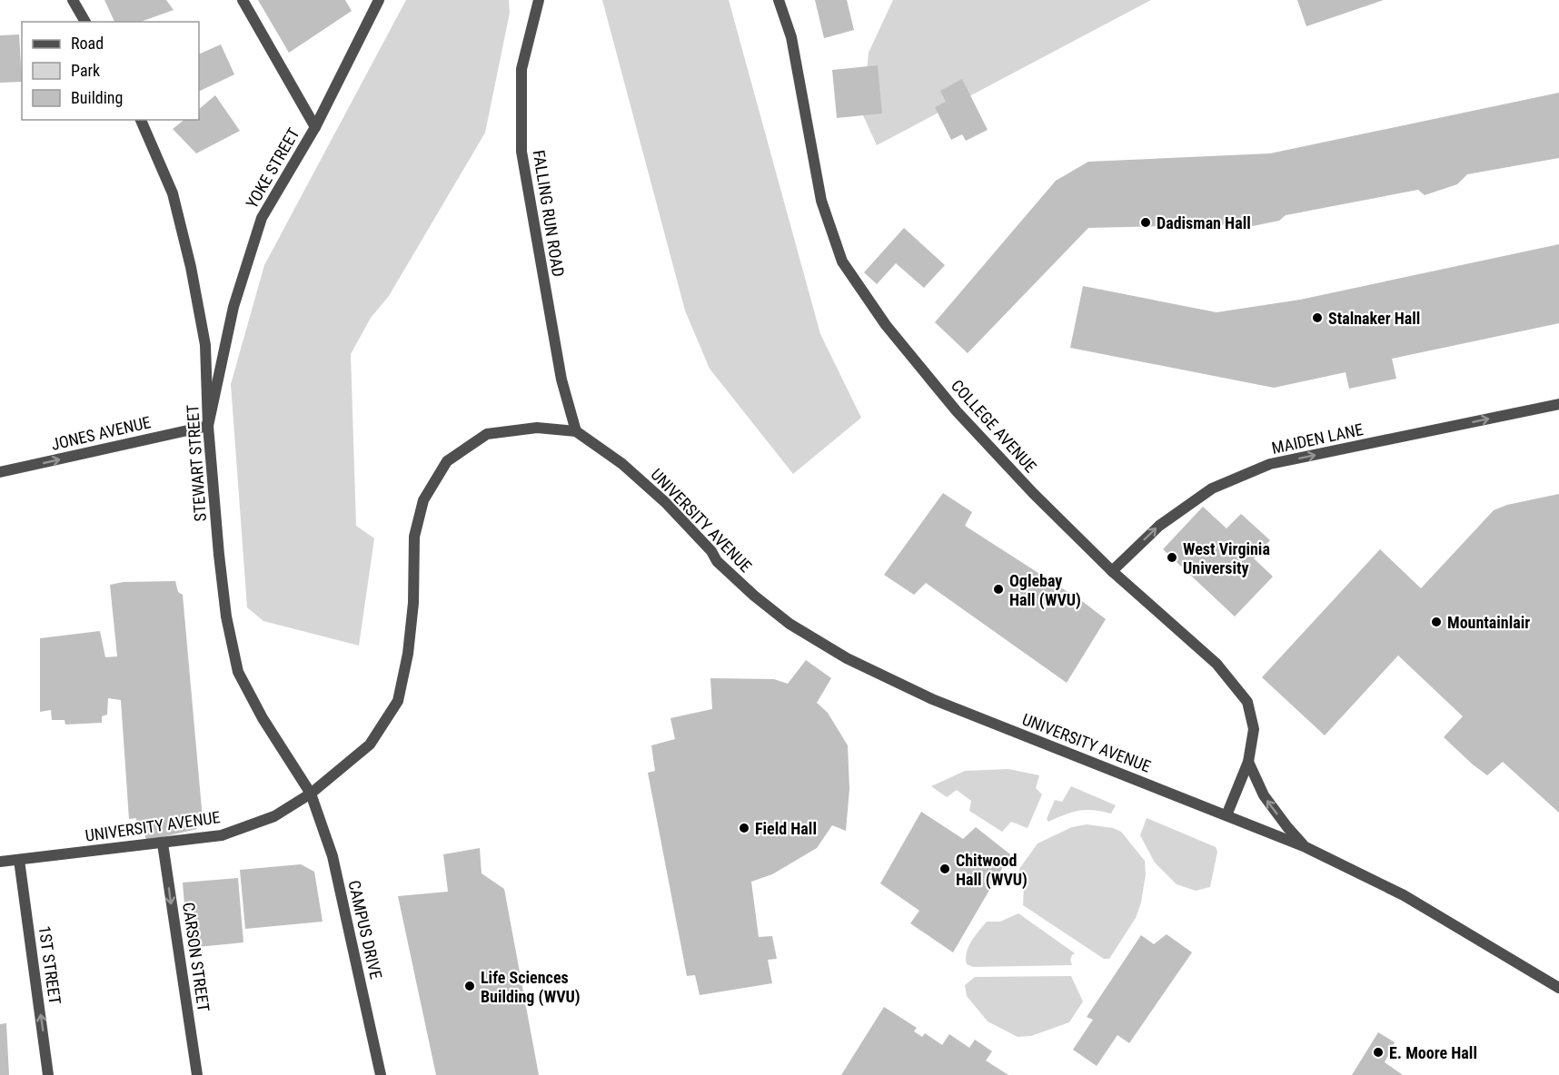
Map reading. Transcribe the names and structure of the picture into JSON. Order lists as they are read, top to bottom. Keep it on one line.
{"streets":{"street":["YOKE STREET","FALLING RUN ROAD","COLLEGE AVENUE","JONES AVENUE","MAIDEN LANE","STEWART STREET","UNIVERSITY AVENUE","CAMPUS DRIVE","CARSON STREET","1ST STREET"]},"crossings":[["YOKE STREET","JONES AVENUE"],["YOKE STREET","STEWART STREET"],["FALLING RUN ROAD","UNIVERSITY AVENUE"],["COLLEGE AVENUE","MAIDEN LANE"],["COLLEGE AVENUE","UNIVERSITY AVENUE"],["JONES AVENUE","STEWART STREET"],["STEWART STREET","UNIVERSITY AVENUE"],["STEWART STREET","CAMPUS DRIVE"],["UNIVERSITY AVENUE","CAMPUS DRIVE"],["UNIVERSITY AVENUE","CARSON STREET"],["UNIVERSITY AVENUE","1ST STREET"]],"one_way":["JONES AVENUE","MAIDEN LANE","CARSON STREET","1ST STREET"],"places":["Dadisman Hall","Stalnaker Hall","West Virginia University","Oglebay Hall (WVU)","Mountainlair","Field Hall","Chitwood Hall (WVU)","Life Sciences Building (WVU)","E. Moore Hall"],"legend":["Road","Park","Building"]}
